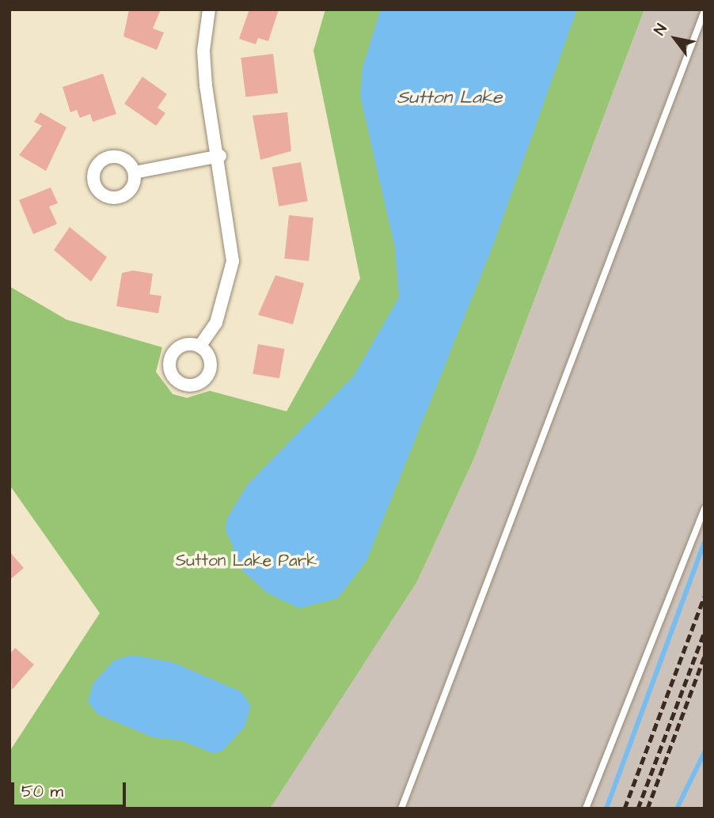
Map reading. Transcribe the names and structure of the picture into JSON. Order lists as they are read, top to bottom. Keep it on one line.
{"water":["Sutton Lake"],"parks":["Sutton Lake Park"],"scale_bar":"50 m","north":"top left"}
